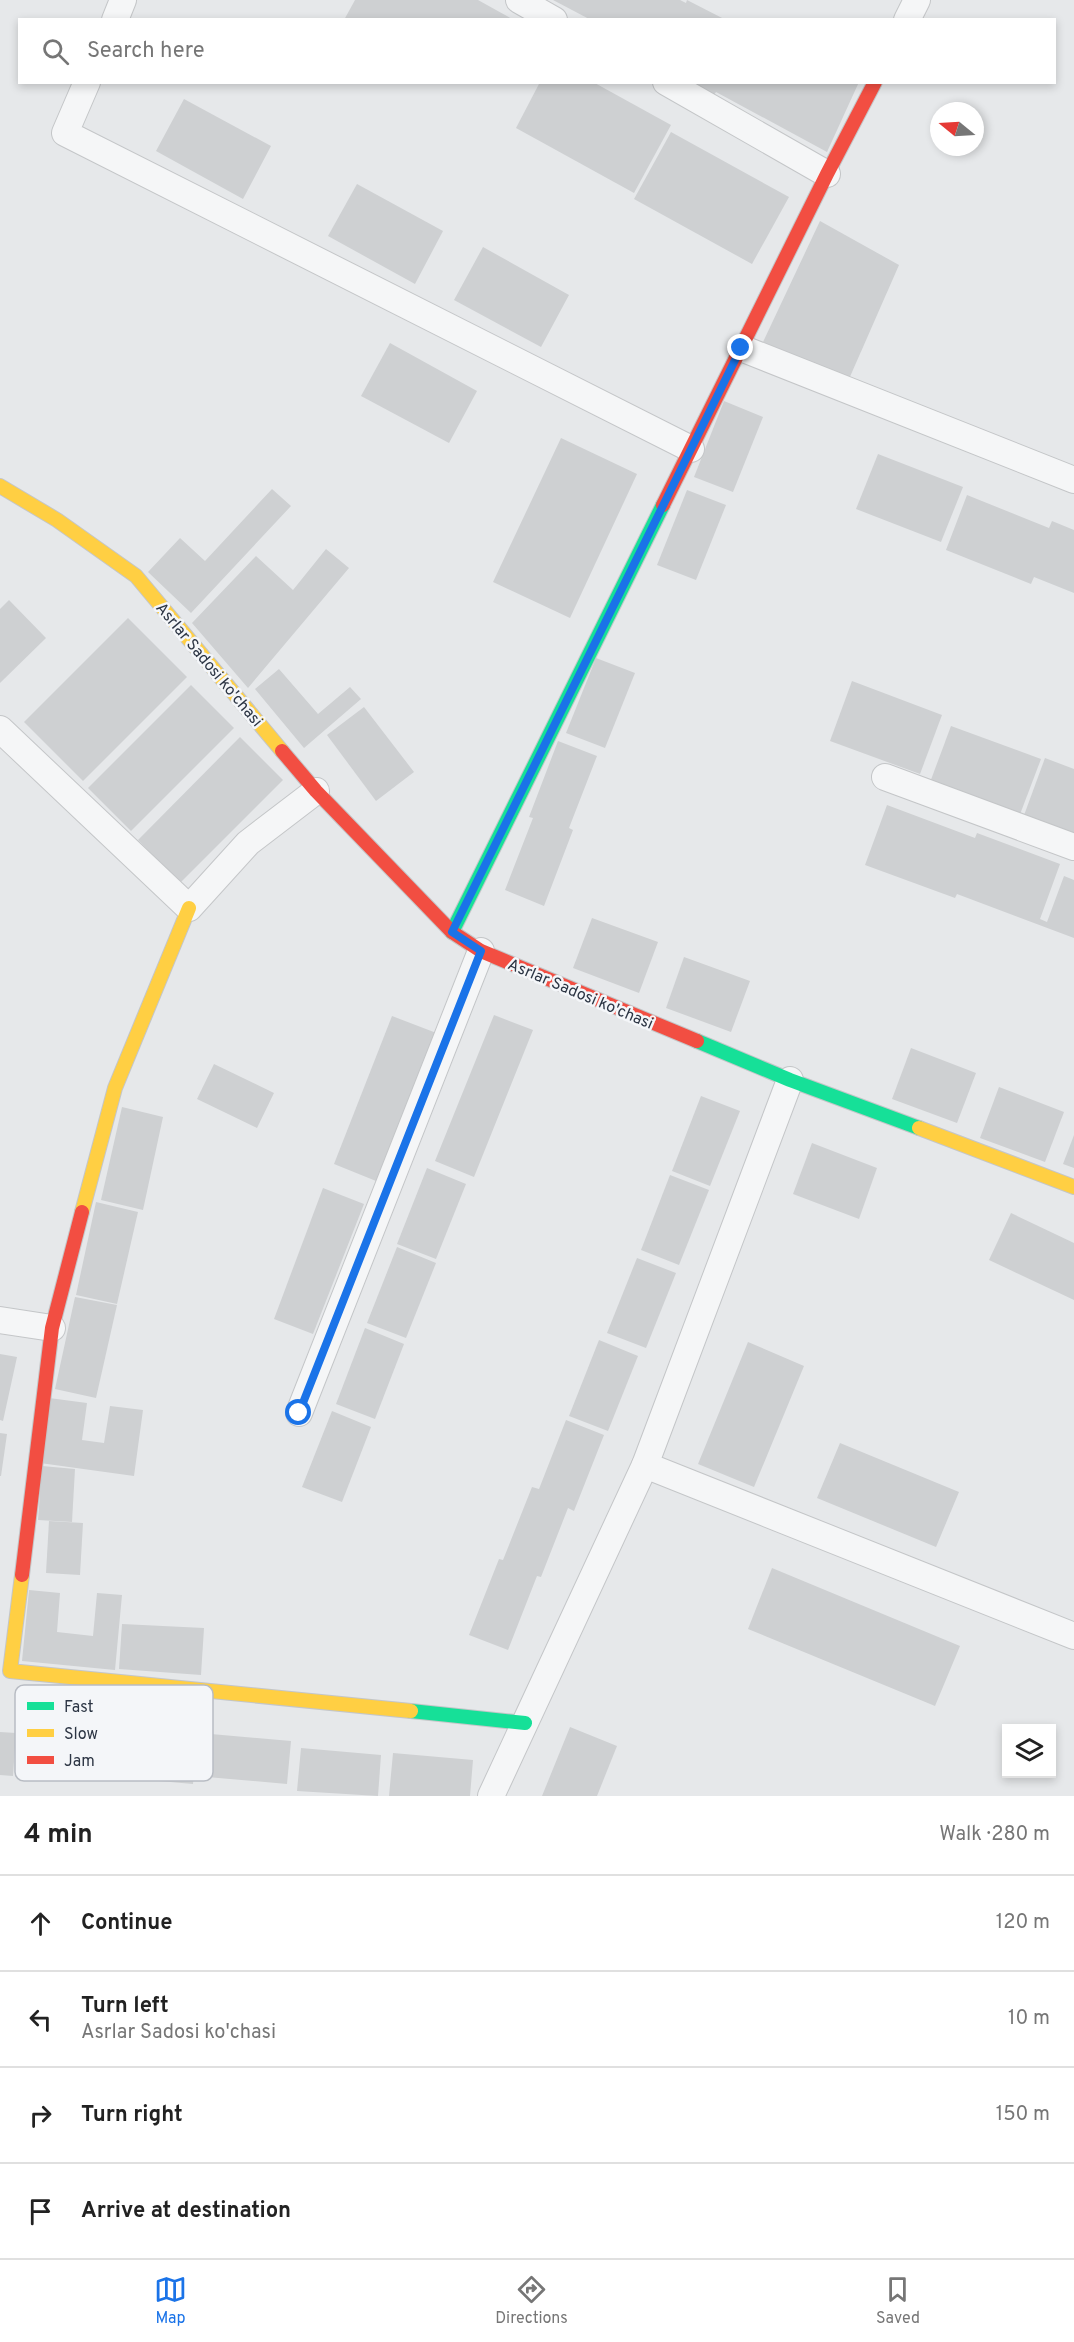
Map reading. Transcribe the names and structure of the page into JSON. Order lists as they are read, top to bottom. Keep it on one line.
{"streets":{"street":["Asrlar Sadosi ko'chasi"]},"legend":["Fast","Slow","Jam"],"north":"left","page":{"search":"Search here","heading":["4 min","Walk · 280 m"],"list":[["Continue","120 m"],["Turn left","Asrlar Sadosi ko'chasi","10 m"],["Turn right","150 m"],"Arrive at destination"],"nav":["Map","Directions","Saved"]}}
